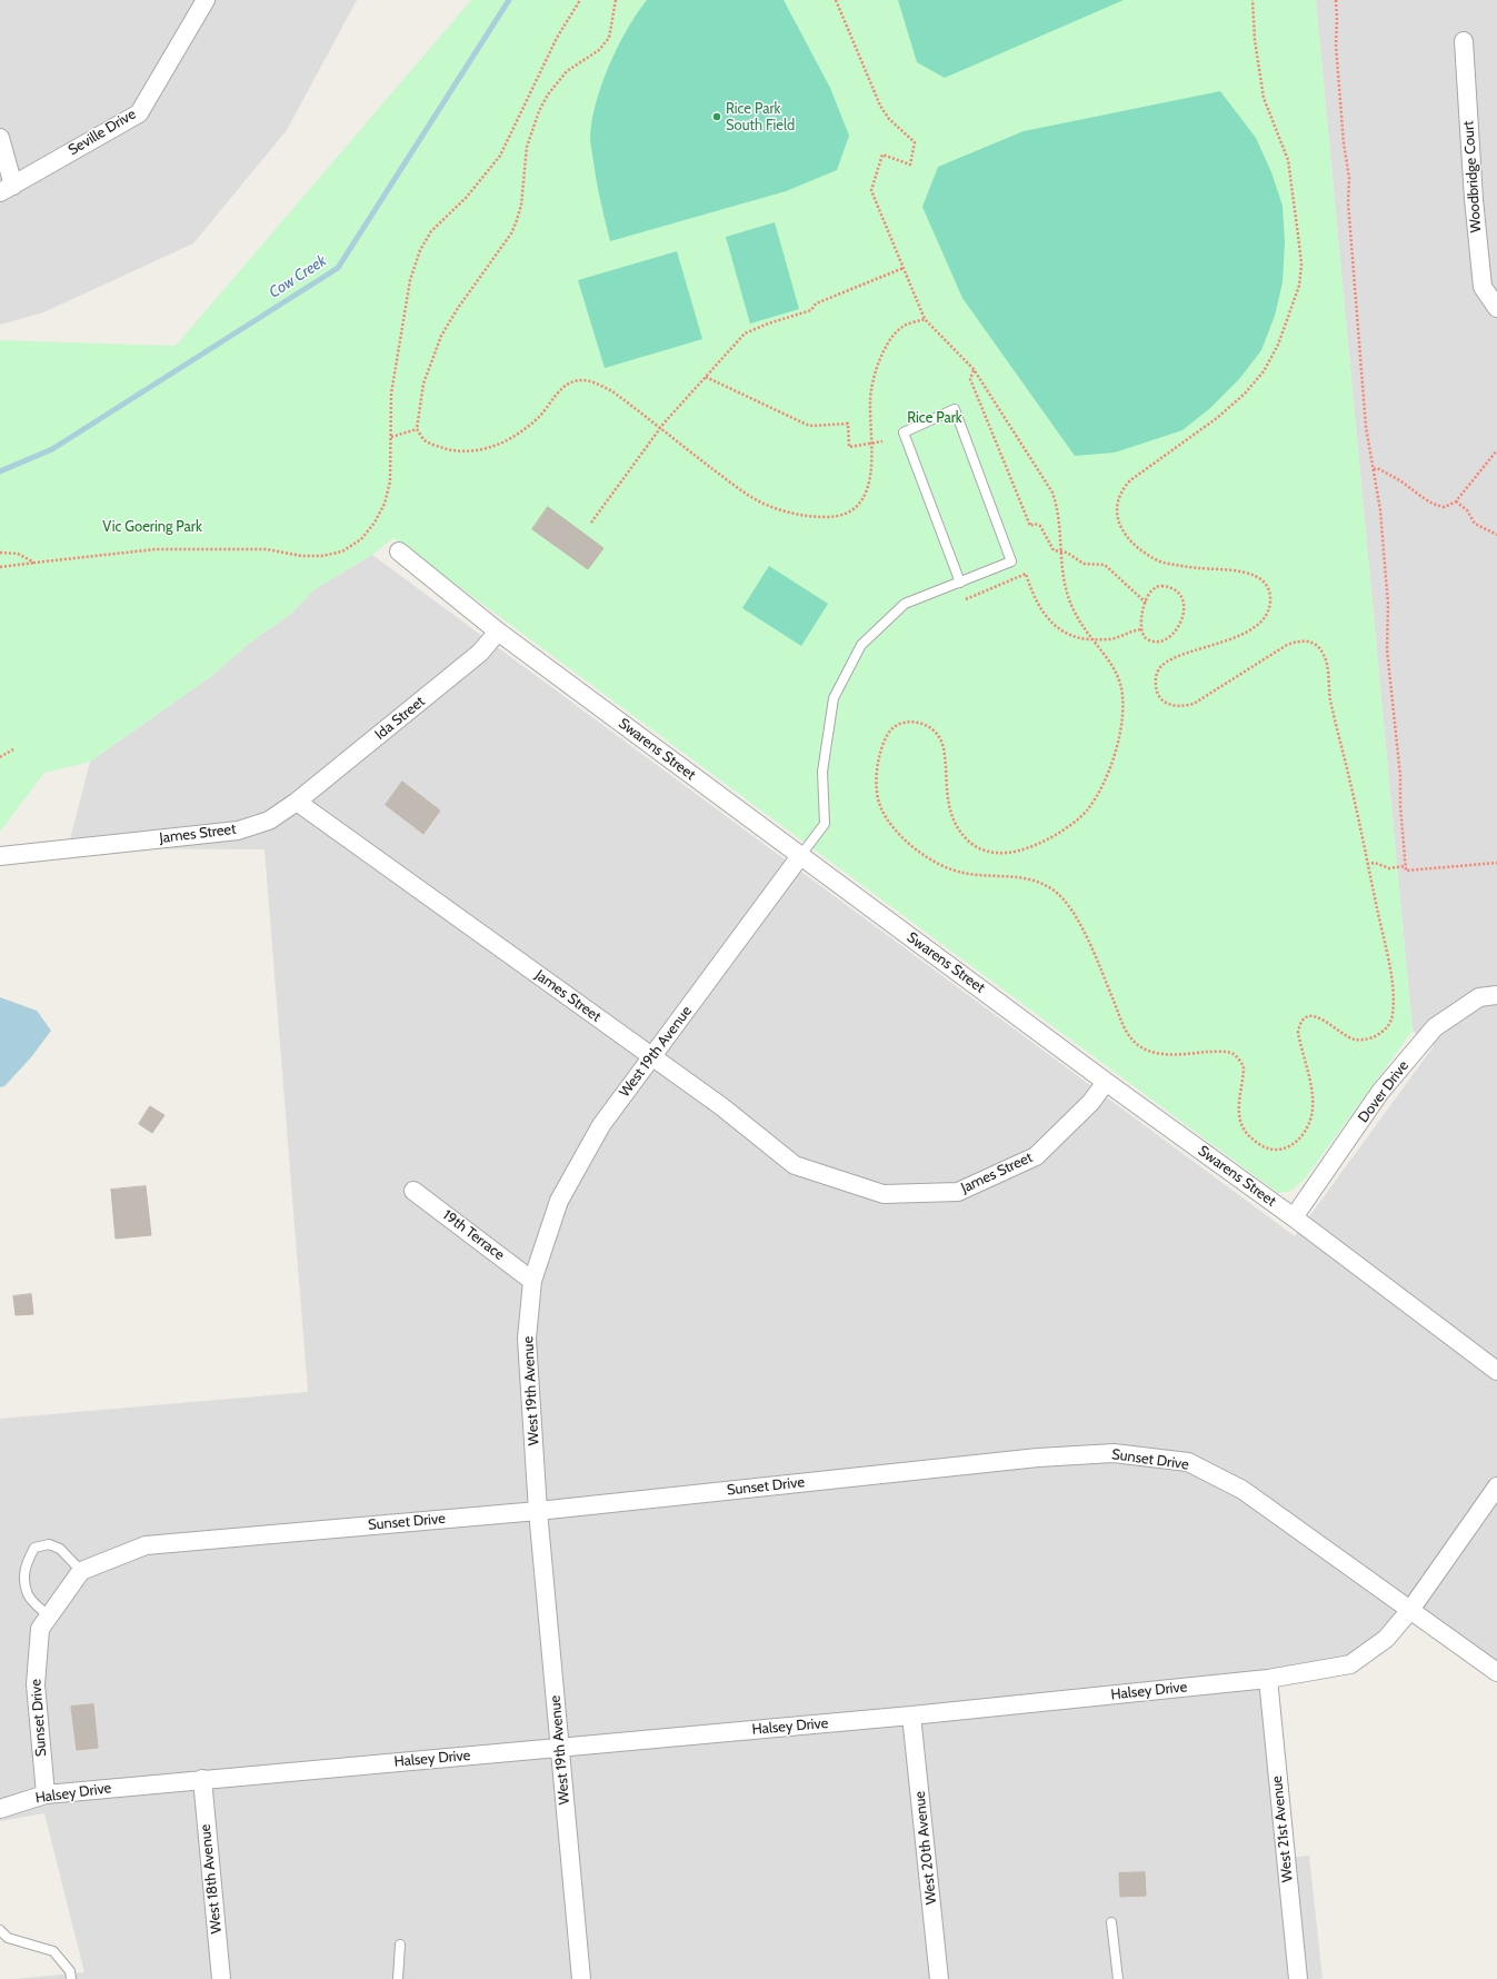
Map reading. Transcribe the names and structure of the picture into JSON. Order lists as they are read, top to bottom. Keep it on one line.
{"streets":{"street":["Seville Drive","Woodbridge Court","Ida Street","Swarens Street","James Street","West 19th Avenue","Dover Drive","19th Terrace","Sunset Drive","Halsey Drive","West 21st Avenue","West 20th Avenue","West 18th Avenue"]},"crossings":[["Ida Street","Swarens Street"],["Ida Street","James Street"],["Swarens Street","James Street"],["Swarens Street","West 19th Avenue"],["Swarens Street","Dover Drive"],["James Street","West 19th Avenue"],["West 19th Avenue","19th Terrace"],["West 19th Avenue","Sunset Drive"],["West 19th Avenue","Halsey Drive"],["Sunset Drive","Halsey Drive"],["Halsey Drive","West 21st Avenue"],["Halsey Drive","West 20th Avenue"],["Halsey Drive","West 18th Avenue"]],"water":["Cow Creek"],"parks":["Rice Park","Vic Goering Park"],"places":["Rice Park South Field"]}
